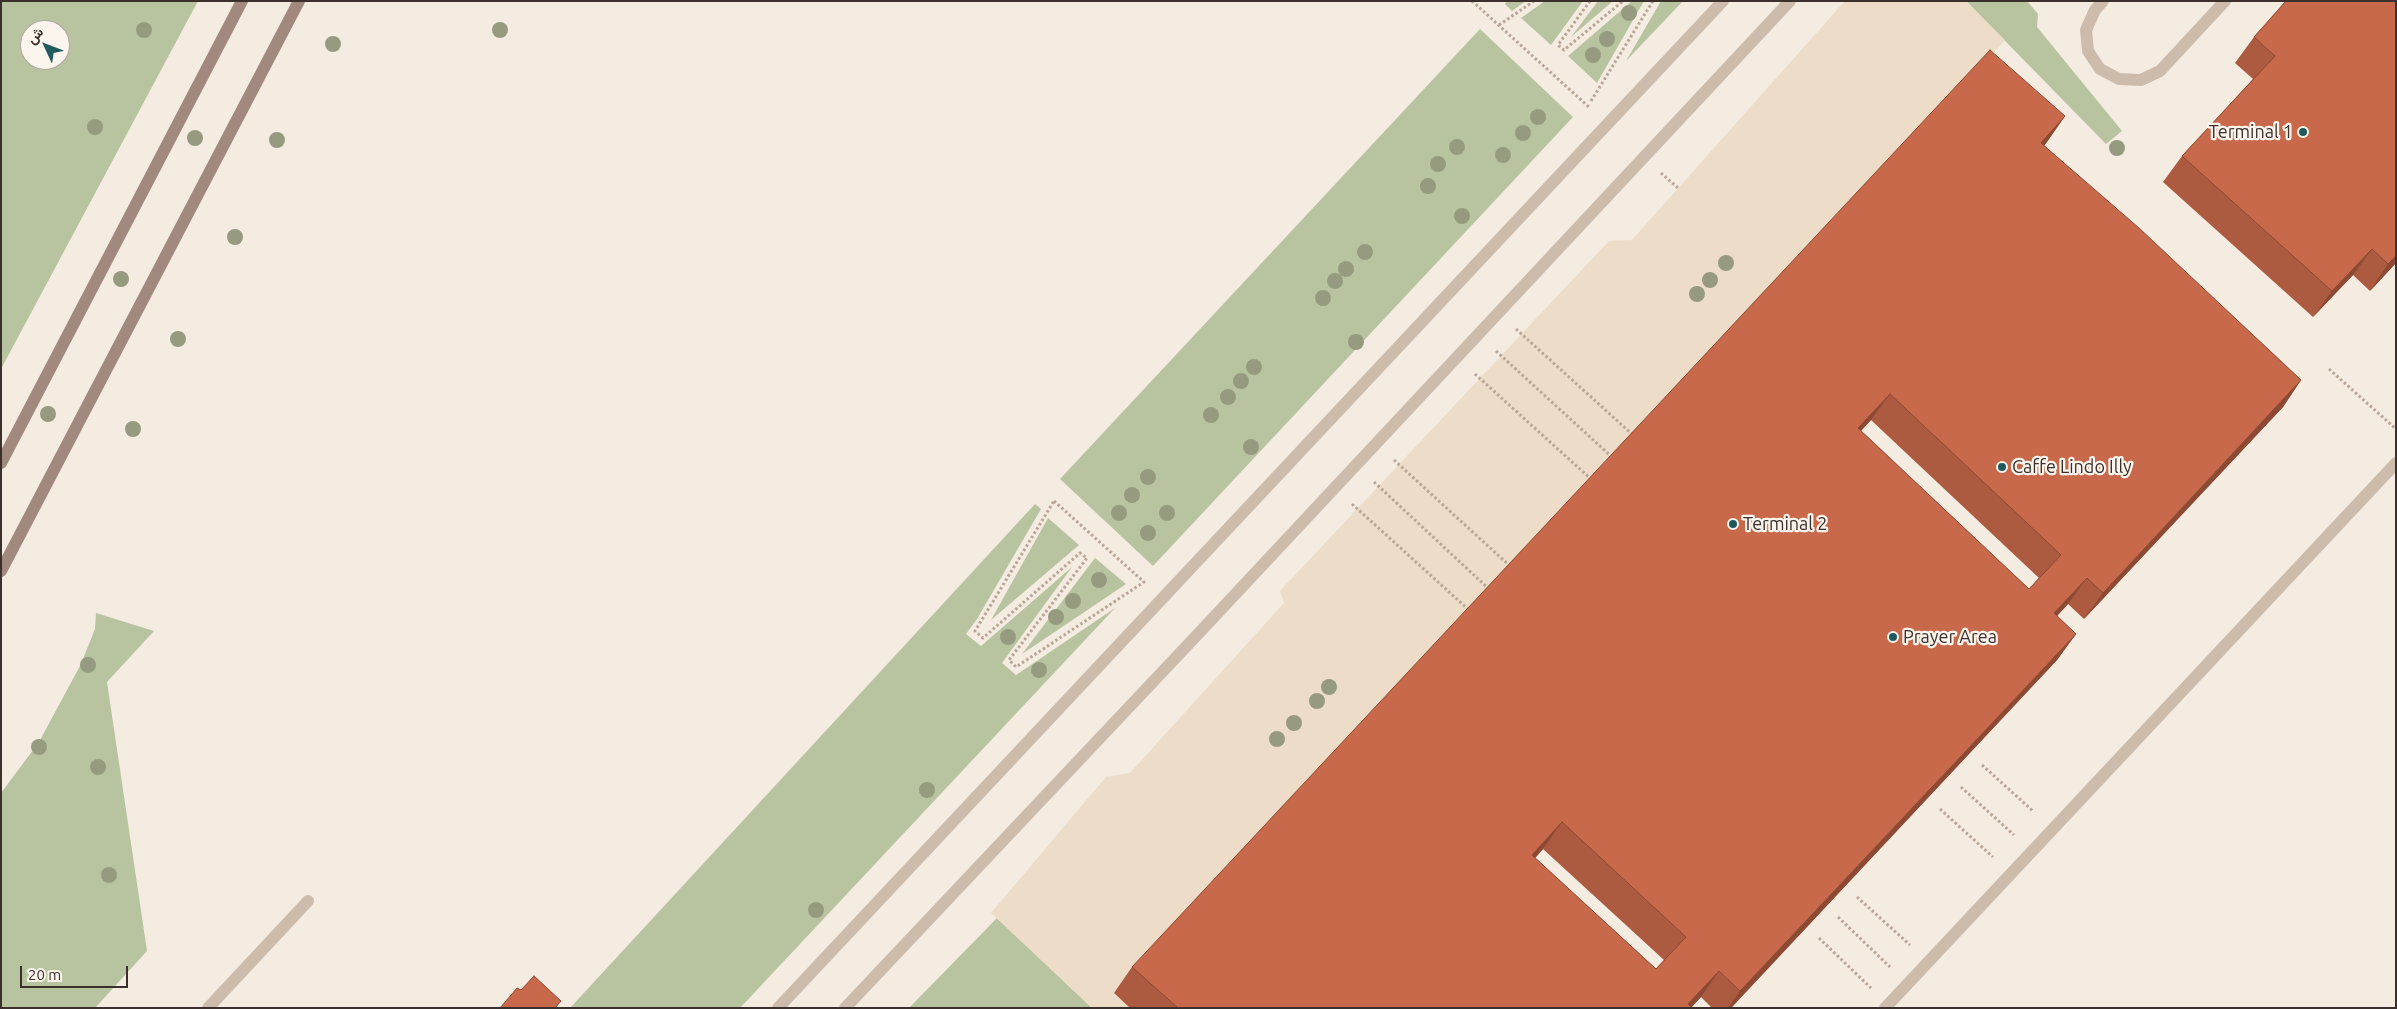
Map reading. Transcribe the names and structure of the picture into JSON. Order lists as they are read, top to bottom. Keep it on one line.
{"places":["Terminal 1","Caffe Lindo Illy","Terminal 2","Prayer Area"],"scale_bar":"20 m","north":"top left"}
